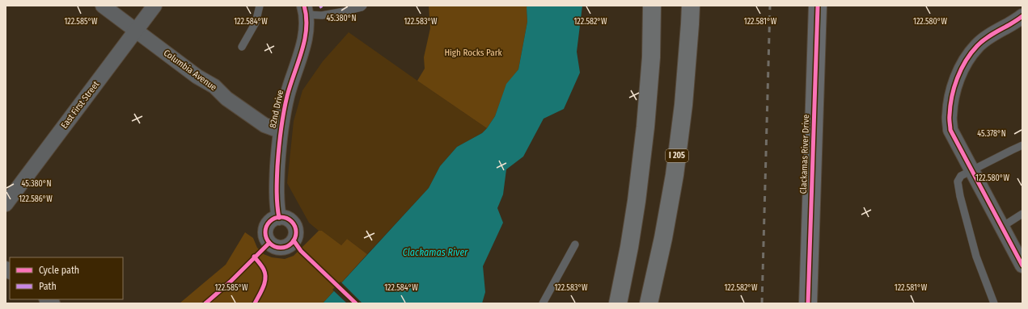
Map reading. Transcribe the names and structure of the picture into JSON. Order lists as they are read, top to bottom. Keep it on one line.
{"streets":{"highway":["I 205"],"main road":["Clackamas River Drive"],"street":["Columbia Avenue","East First Street","82nd Drive"]},"crossings":[["Columbia Avenue","East First Street"],["Columbia Avenue","82nd Drive"]],"water":["Clackamas River"],"parks":["High Rocks Park"],"legend":["Cycle path","Path"],"coordinates":["45.380°N","122.585°W","122.584°W","122.583°W","122.582°W","122.581°W","122.580°W","45.378°N","122.586°W"]}
